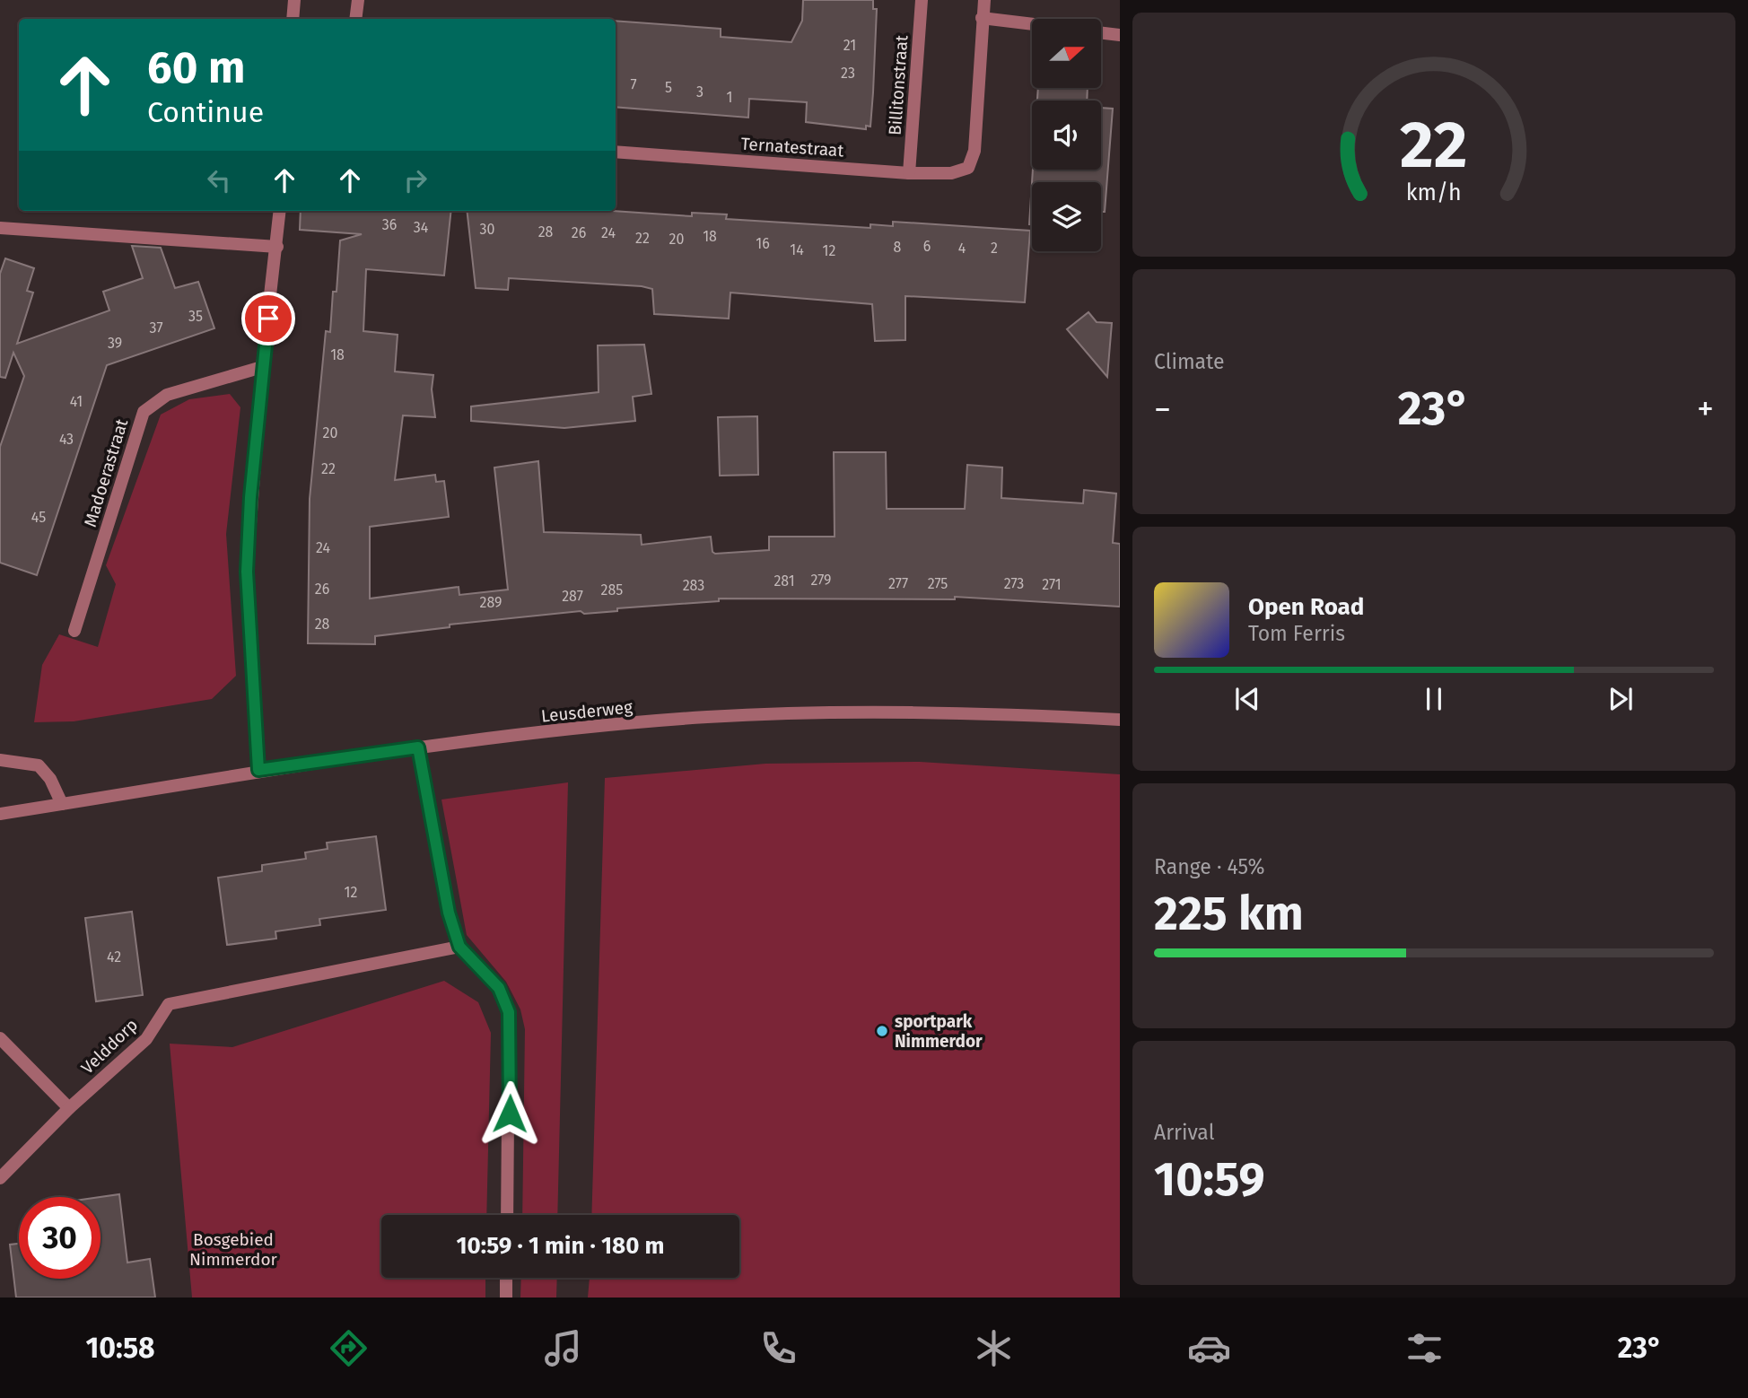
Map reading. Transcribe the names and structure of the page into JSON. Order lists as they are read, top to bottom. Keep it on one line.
{"streets":{"street":["Billitonstraat","Ternatestraat","Madoerastraat","Leusderweg","Velddorp"]},"crossings":[["Billitonstraat","Ternatestraat"]],"parks":["Bosgebied Nimmerdor"],"places":["sportpark Nimmerdor"],"house_numbers":["21","23","7","5","3","1","36","34","30","28","26","24","18","22","20","16","6","8","4","2","14","12","35","37","39","18","41","20","43","22","45","24","279","281","277","275","273","271","283","26","285","287","289","28","12","42"],"north":"right","page":{"turn":["60 m","Continue"],"tile":["Climate",["Range · 45%","225 km"],["Arrival","10:59"]],"heat":["−","23°","+"],"song":["Open Road","Tom Ferris"],"limit":"30","trip":"10:59 · 1 min · 180 m","tabs":["10:58","23°"],"gauge":["22","km/h"]}}
